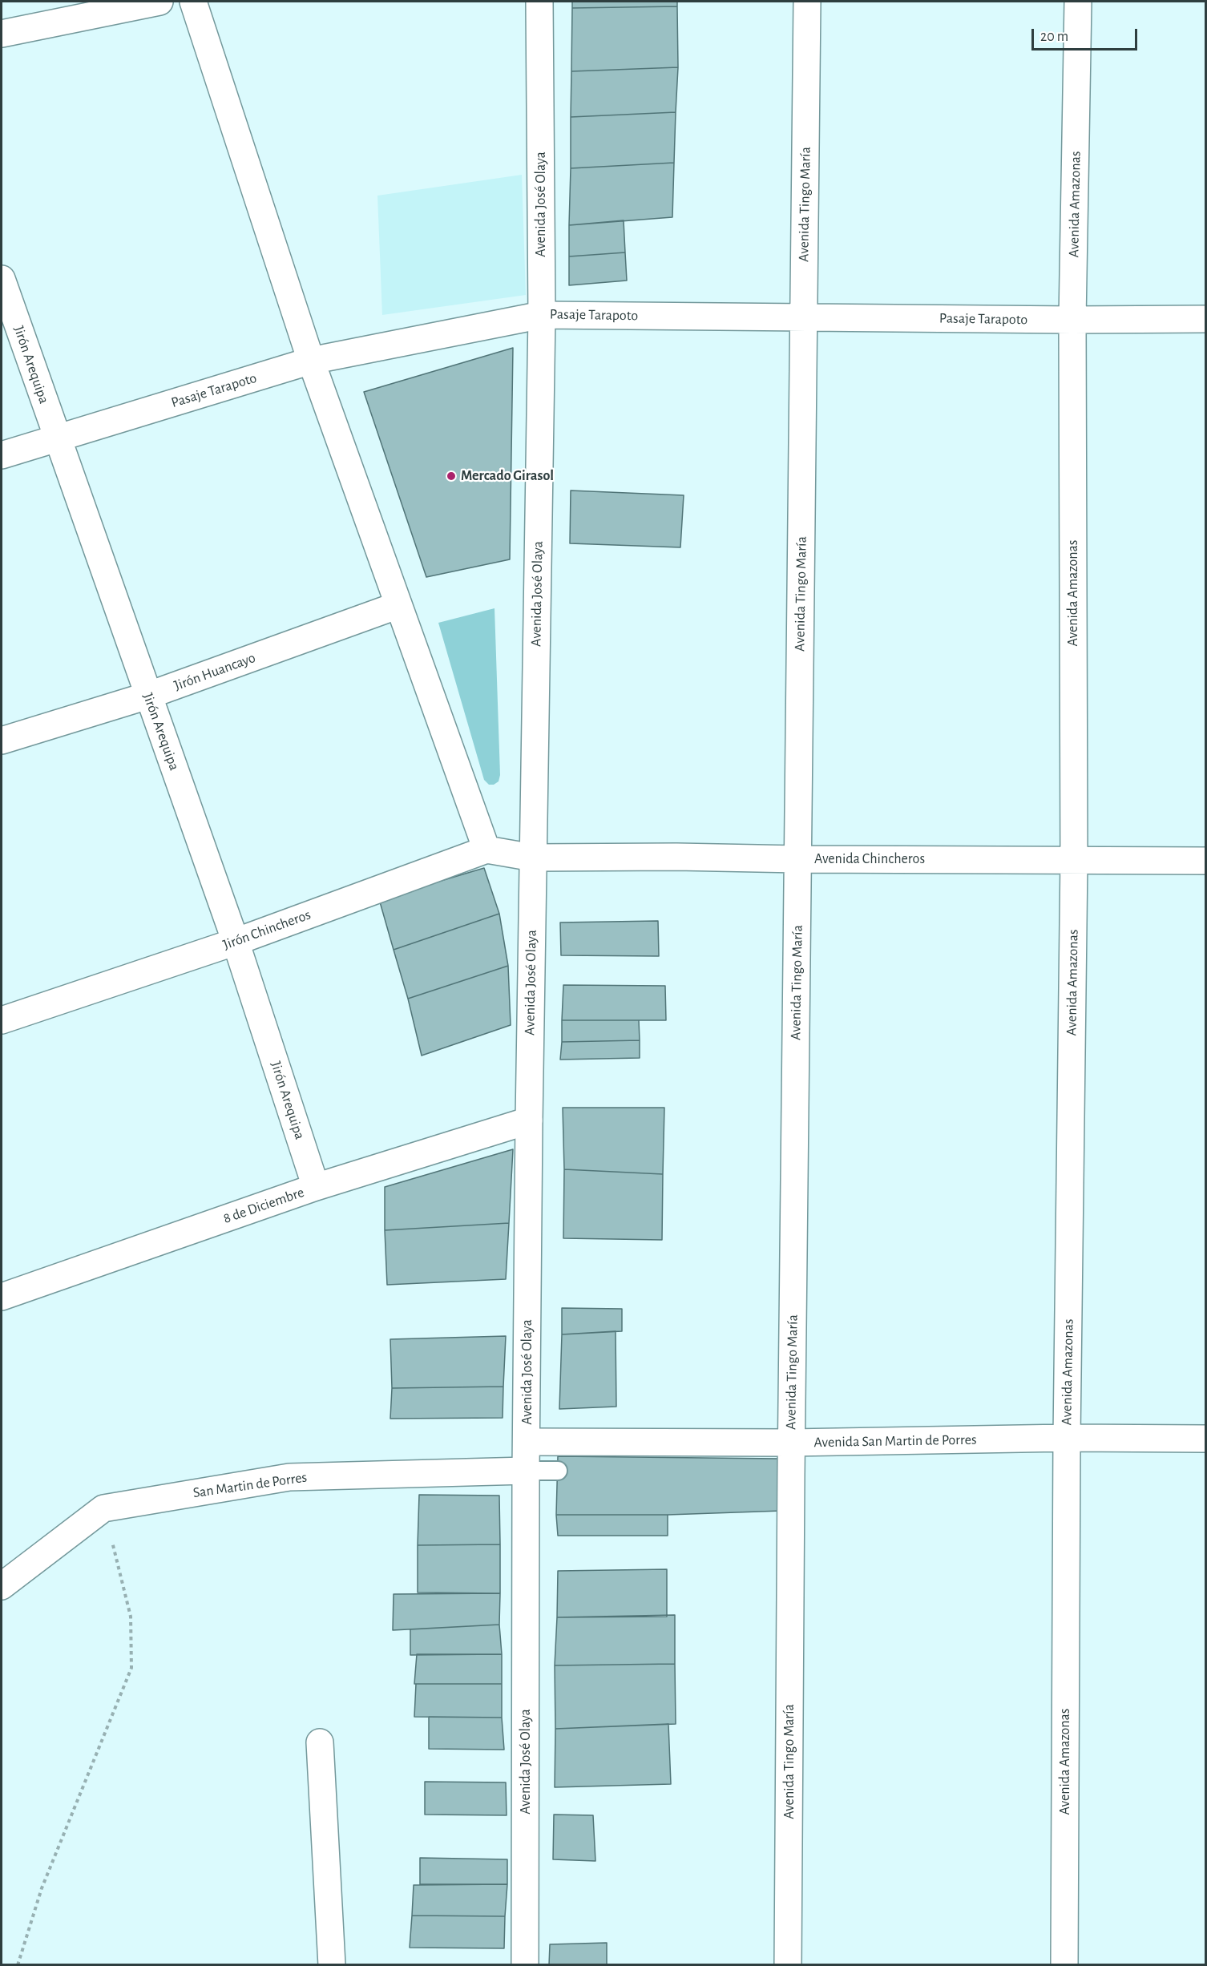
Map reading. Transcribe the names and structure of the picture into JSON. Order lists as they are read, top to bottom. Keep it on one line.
{"streets":{"street":["Avenida José Olaya","Avenida Tingo María","Avenida Amazonas","Pasaje Tarapoto","Jirón Arequipa","Jirón Huancayo","Avenida Chincheros","Jirón Chincheros","8 de Diciembre","Avenida San Martin de Porres","San Martin de Porres"]},"crossings":[["Avenida José Olaya","Pasaje Tarapoto"],["Avenida José Olaya","Avenida Chincheros"],["Avenida José Olaya","8 de Diciembre"],["Avenida José Olaya","Avenida San Martin de Porres"],["Avenida José Olaya","San Martin de Porres"],["Avenida Tingo María","Pasaje Tarapoto"],["Avenida Tingo María","Avenida Chincheros"],["Avenida Tingo María","Avenida San Martin de Porres"],["Avenida Amazonas","Pasaje Tarapoto"],["Avenida Amazonas","Avenida Chincheros"],["Avenida Amazonas","Avenida San Martin de Porres"],["Pasaje Tarapoto","Jirón Arequipa"],["Jirón Arequipa","Jirón Huancayo"],["Jirón Arequipa","Jirón Chincheros"],["Jirón Arequipa","8 de Diciembre"]],"places":["Mercado Girasol"],"scale_bar":"20 m"}
